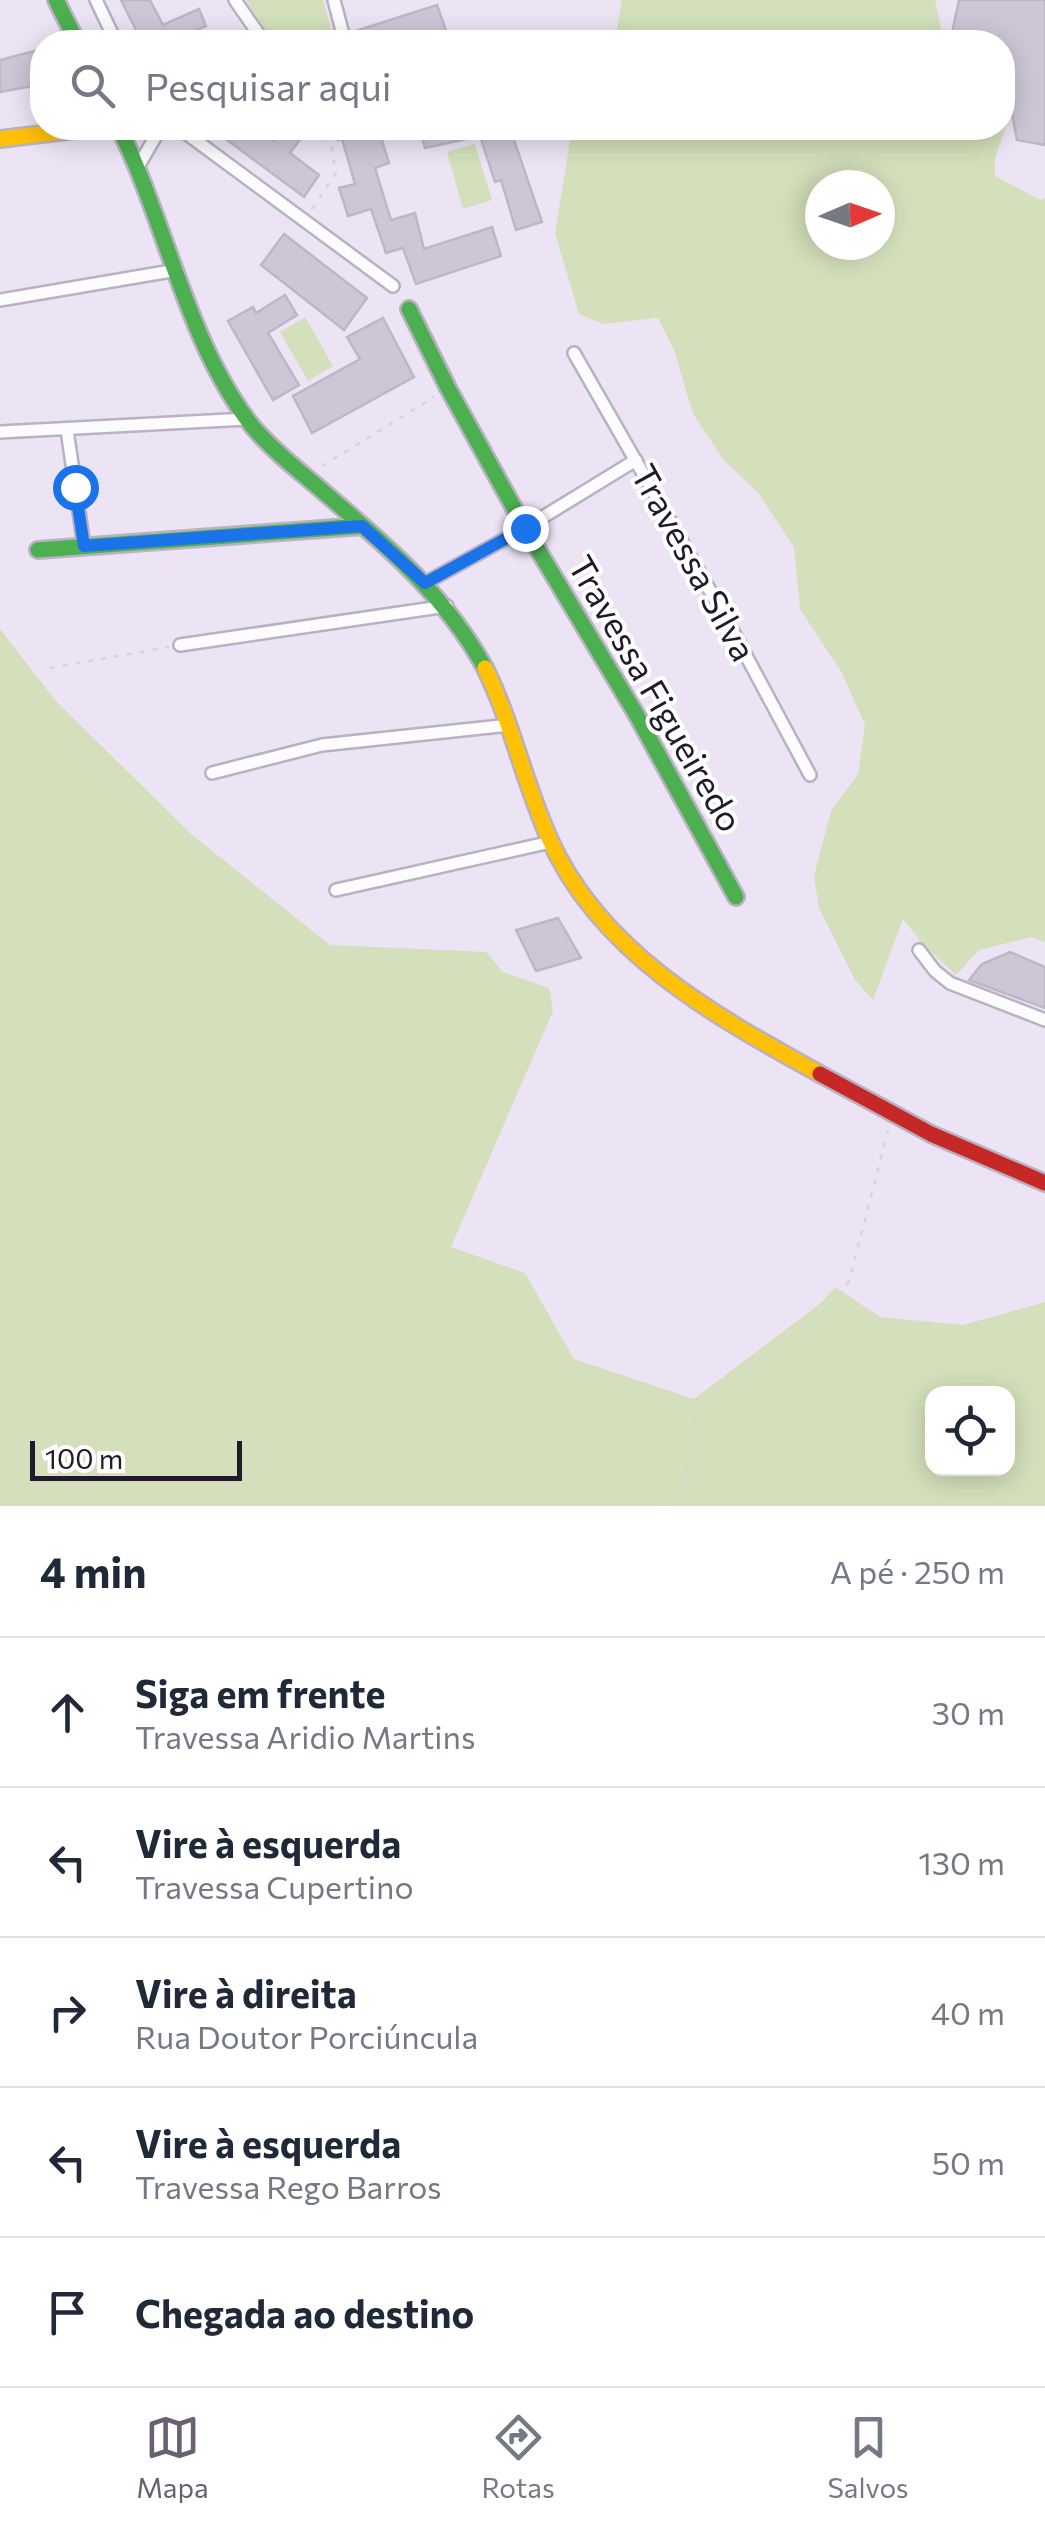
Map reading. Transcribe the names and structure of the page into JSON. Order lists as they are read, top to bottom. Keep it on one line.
{"streets":{"main road":["Travessa Figueiredo"],"street":["Travessa Silva"]},"scale_bar":"100 m","north":"right","page":{"search":"Pesquisar aqui","scale":"100 m","heading":["4 min","A pé · 250 m"],"list":[["Siga em frente","Travessa Aridio Martins","30 m"],["Vire à esquerda","Travessa Cupertino","130 m"],["Vire à direita","Rua Doutor Porciúncula","40 m"],["Vire à esquerda","Travessa Rego Barros","50 m"],"Chegada ao destino"],"nav":["Mapa","Rotas","Salvos"]}}
